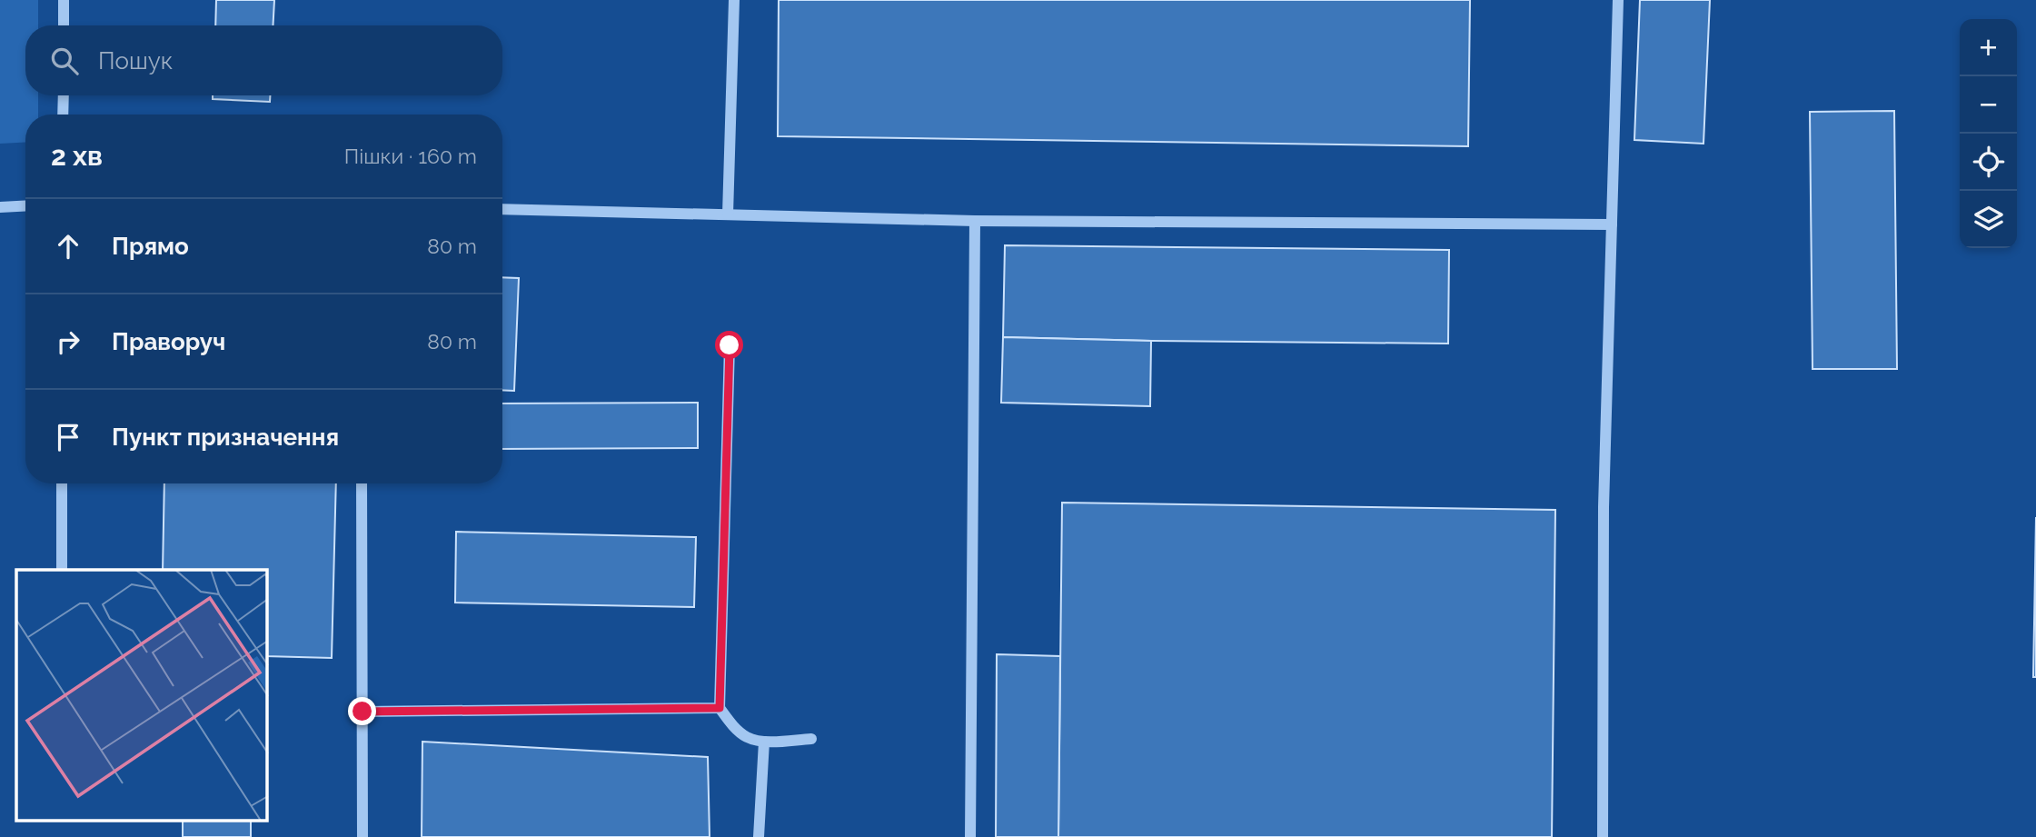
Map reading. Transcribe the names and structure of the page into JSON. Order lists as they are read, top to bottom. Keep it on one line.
{"page":{"map_buttons":["+","−"],"search":"Пошук","heading":["2 хв","Пішки · 160 m"],"list":[["Прямо","80 m"],["Праворуч","80 m"],"Пункт призначення"]}}
